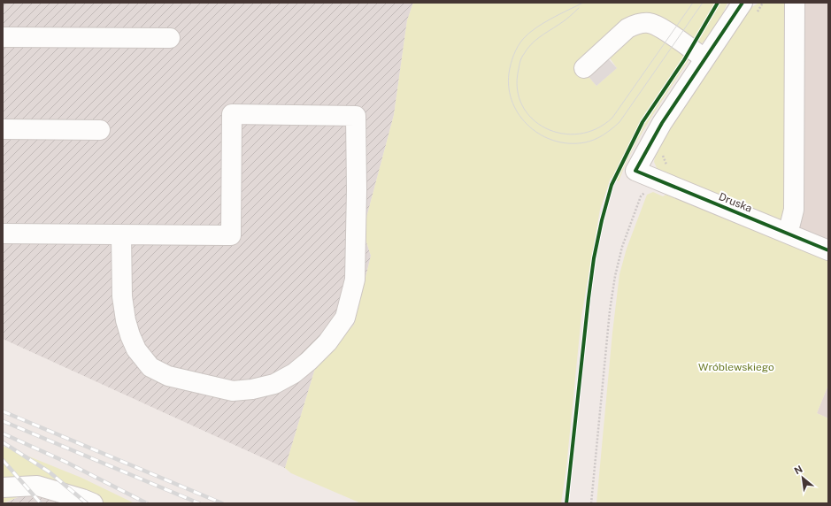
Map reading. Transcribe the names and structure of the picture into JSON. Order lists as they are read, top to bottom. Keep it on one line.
{"streets":{"street":["Druska"]},"parks":["Wróblewskiego"],"north":"top left"}
